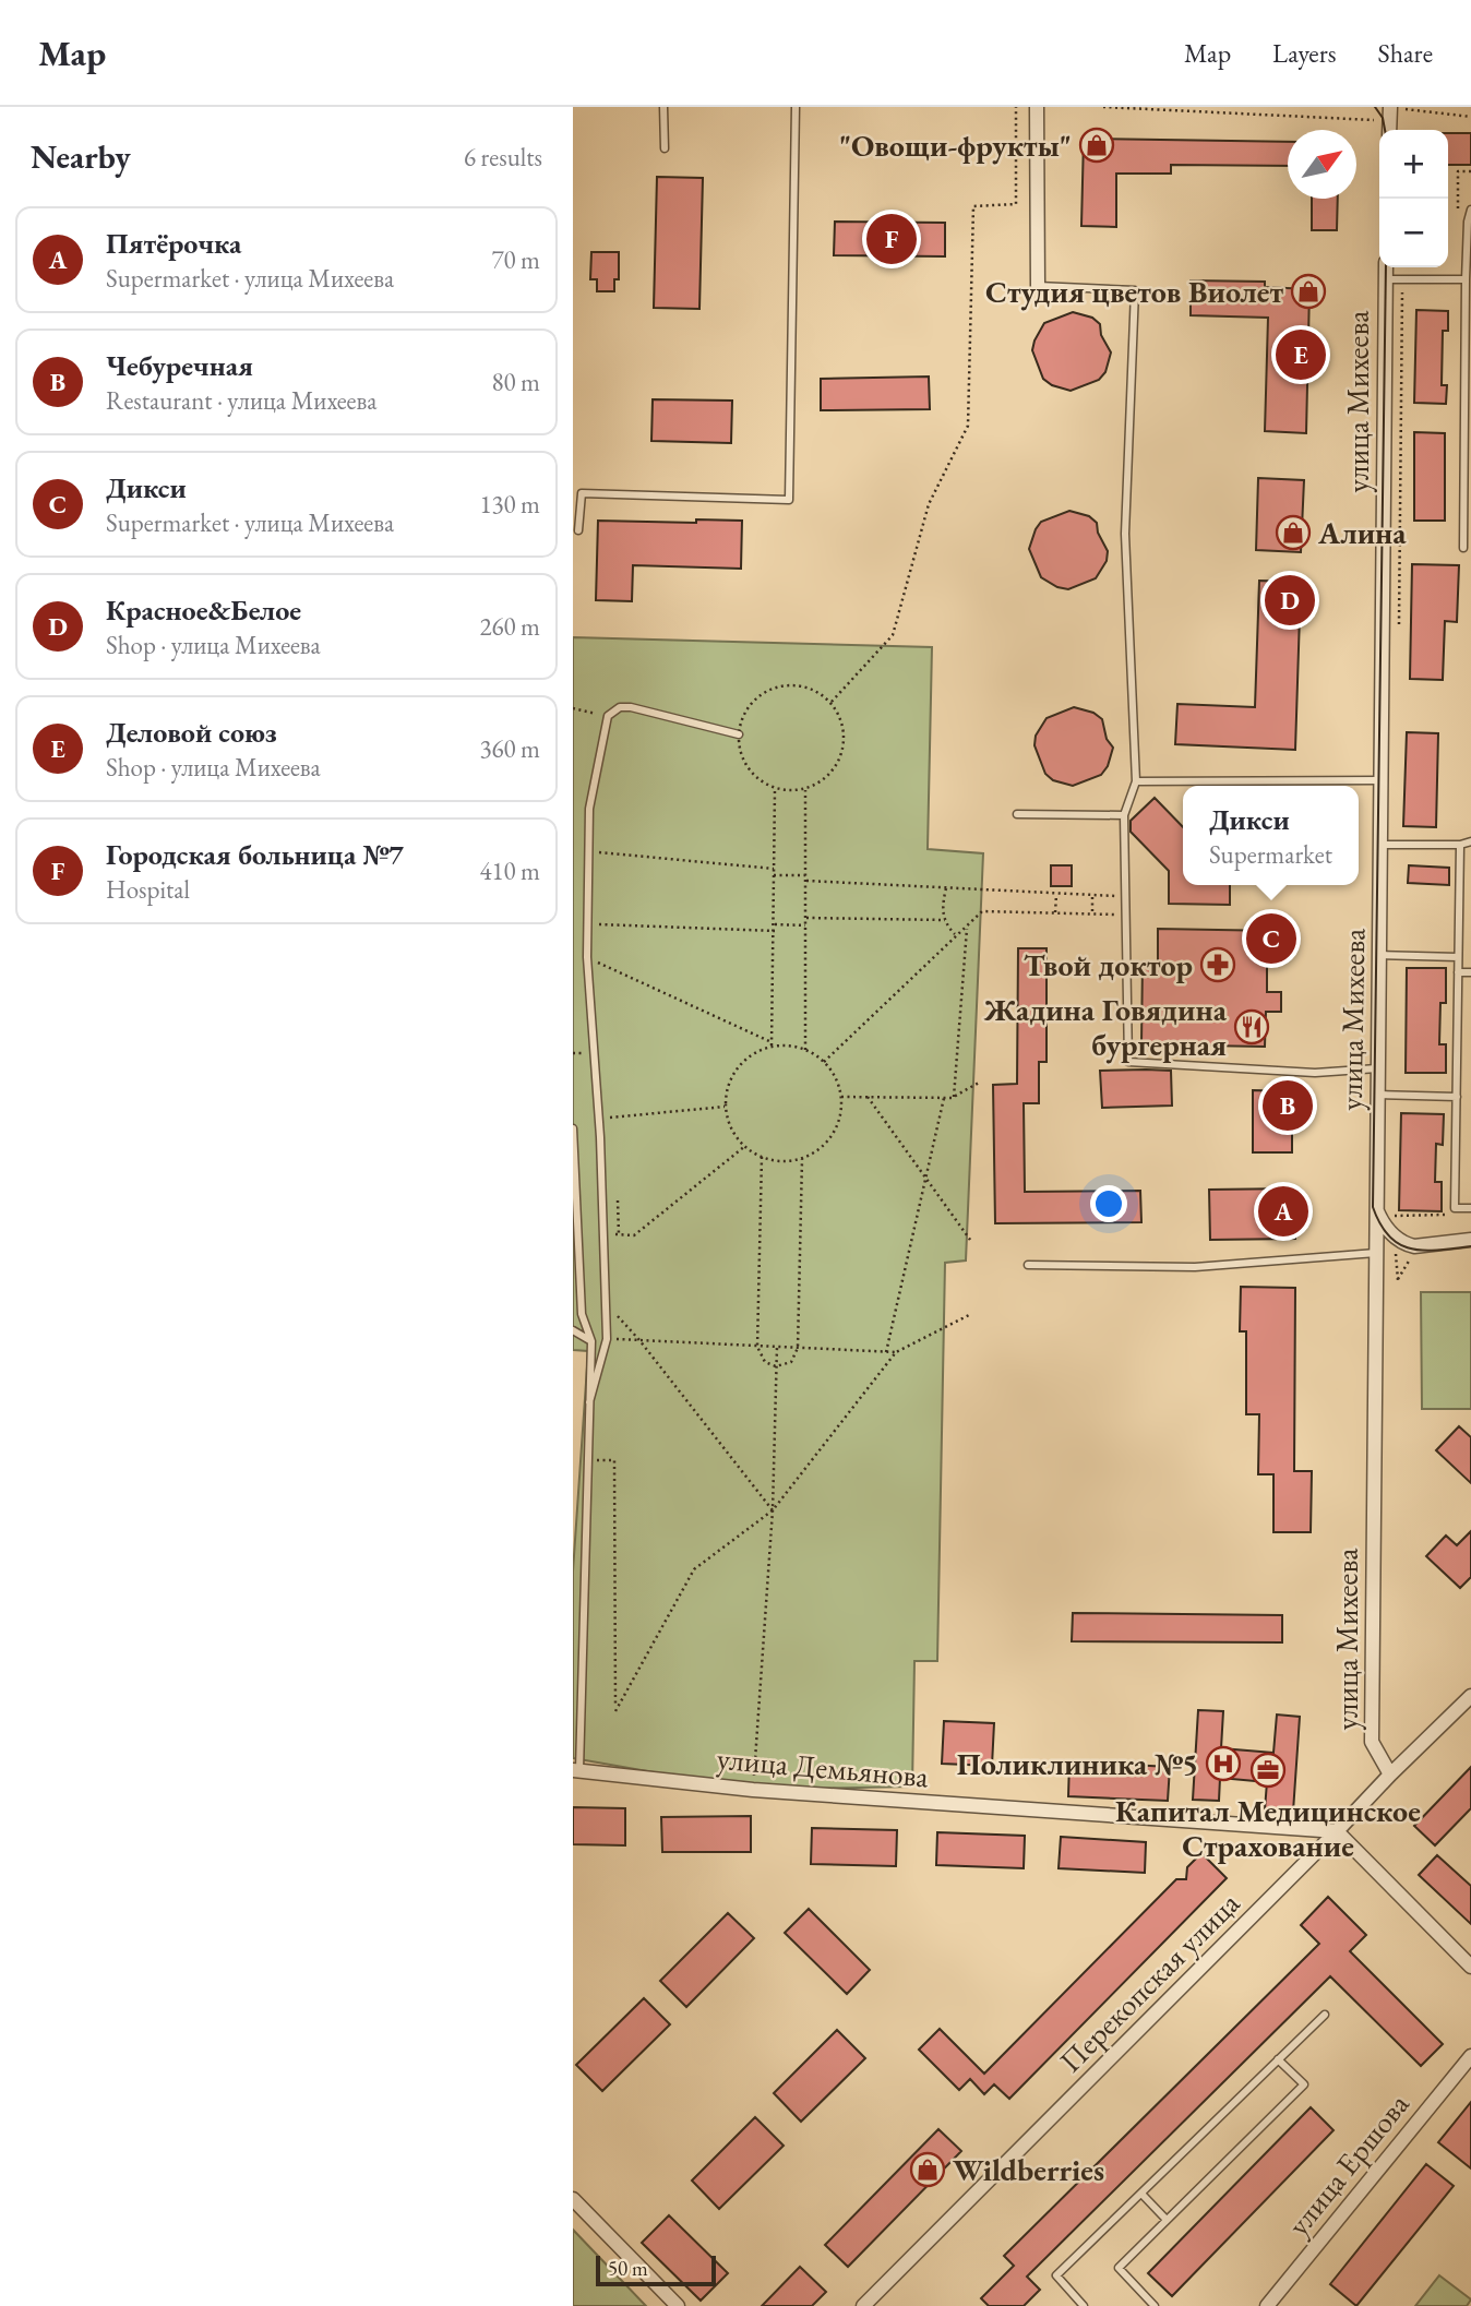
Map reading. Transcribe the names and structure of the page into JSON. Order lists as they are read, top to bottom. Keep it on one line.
{"streets":{"street":["улица Михеева","улица Демьянова","Перекопская улица","улица Ершова"]},"crossings":[["улица Михеева","Перекопская улица"],["улица Демьянова","Перекопская улица"]],"places":{"shop":["\"Овощи-фрукты\"","Студия цветов Виолет","Алина","Wildberries"],"pharmacy":["Твой доктор"],"restaurant":["Жадина Говядина бургерная"],"hospital":["Поликлиника №5"],"office":["Капитал Медицинское Страхование"]},"scale_bar":"50 m","north":"top right","page":{"header":"Map","nav":["Map","Layers","Share"],"heading":["Nearby","6 results"],"map_buttons":["+","−"],"list":[{"mark":"A","name":"Пятёрочка","note":"Supermarket · улица Михеева","value":"70 m"},{"mark":"B","name":"Чебуречная","note":"Restaurant · улица Михеева","value":"80 m"},{"mark":"C","name":"Дикси","note":"Supermarket · улица Михеева","value":"130 m"},{"mark":"D","name":"Красное&Белое","note":"Shop · улица Михеева","value":"260 m"},{"mark":"E","name":"Деловой союз","note":"Shop · улица Михеева","value":"360 m"},{"mark":"F","name":"Городская больница №7","note":"Hospital","value":"410 m"}],"pins":["F","E","D","C","B","A"],"popup":["Дикси","Supermarket"],"scale":"50 m"}}
